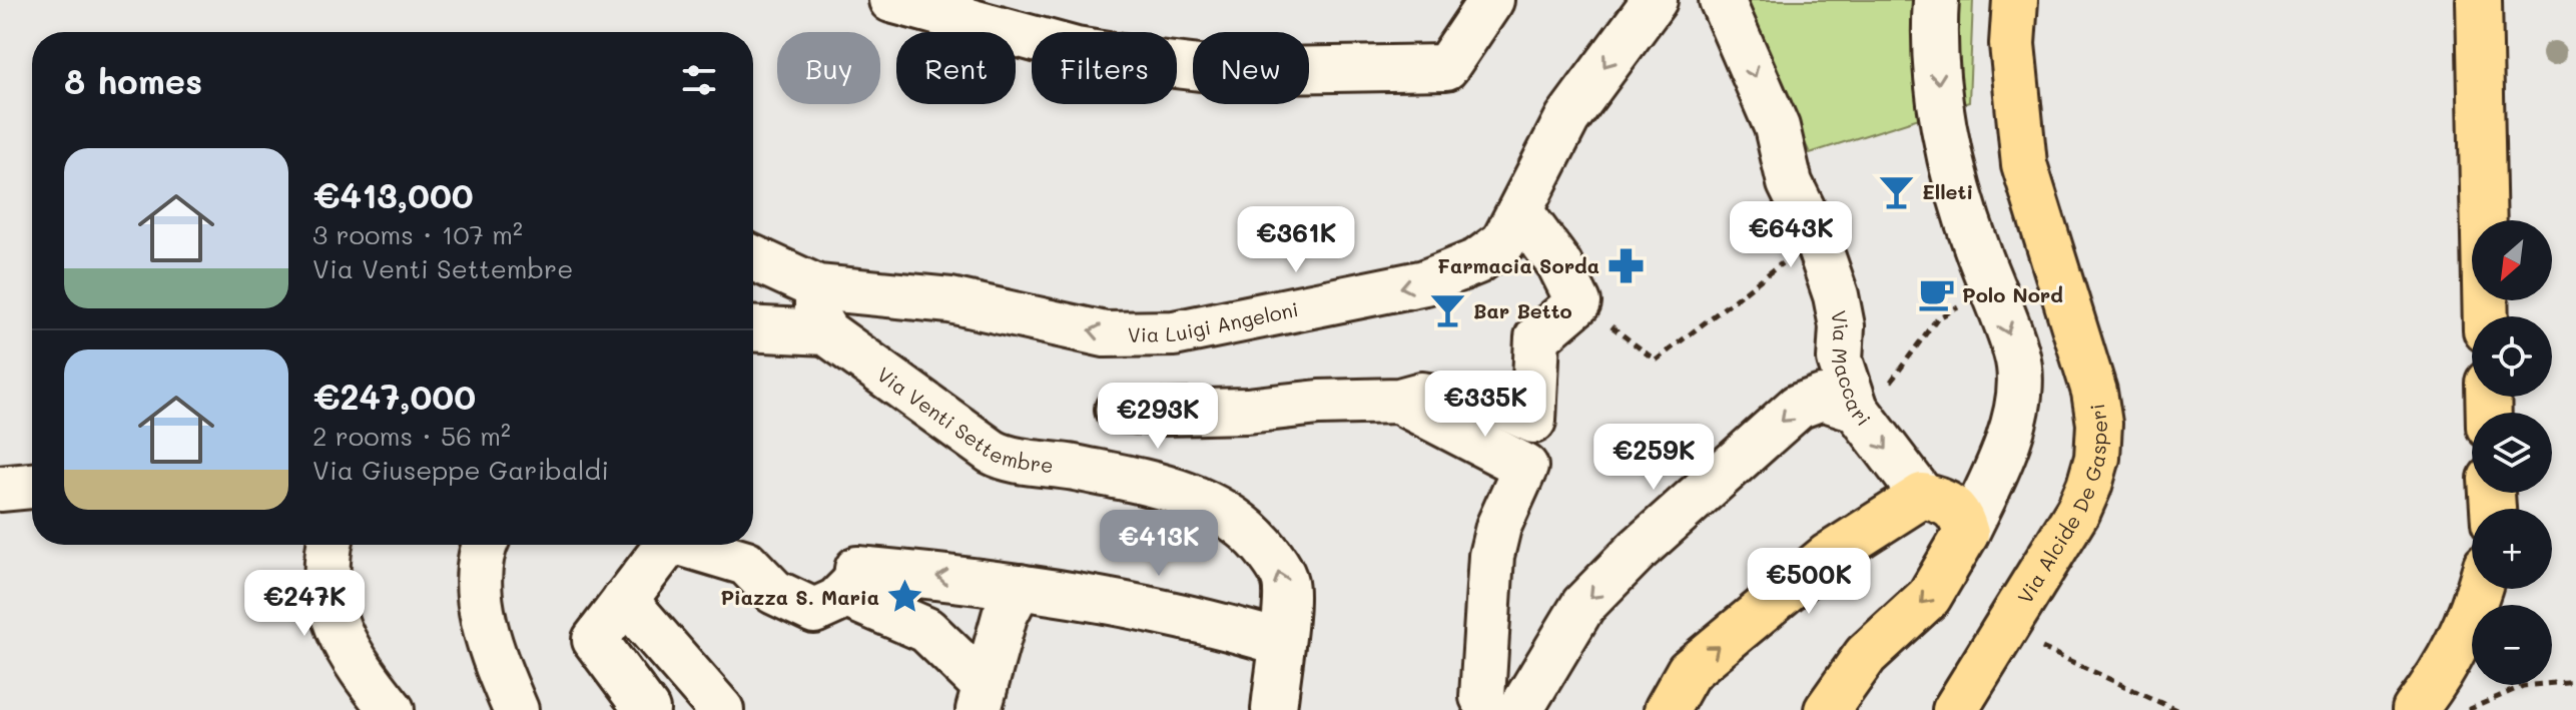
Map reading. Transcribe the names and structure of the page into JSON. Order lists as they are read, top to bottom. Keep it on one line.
{"streets":{"main road":["Via Alcide De Gasperi"],"street":["Via Luigi Angeloni","Via Maccari","Via Venti Settembre"]},"one_way":["Via Luigi Angeloni"],"places":{"bar":["Elleti","Bar Betto"],"pharmacy":["Farmacia Sorda"],"cafe":["Polo Nord"],"place":["Piazza S. Maria"]},"north":"bottom left","page":{"chip":["Buy","Rent","Filters","New"],"heading":"8 homes","list":[{"name":"€413,000","note":"3 rooms · 107 m² · Via Venti Settembre"},{"name":"€247,000","note":"2 rooms · 56 m² · Via Giuseppe Garibaldi"}],"price":["€643K","€361K","€335K","€293K","€259K","€413K","€500K","€247K"],"map_buttons":["+","−"]}}
